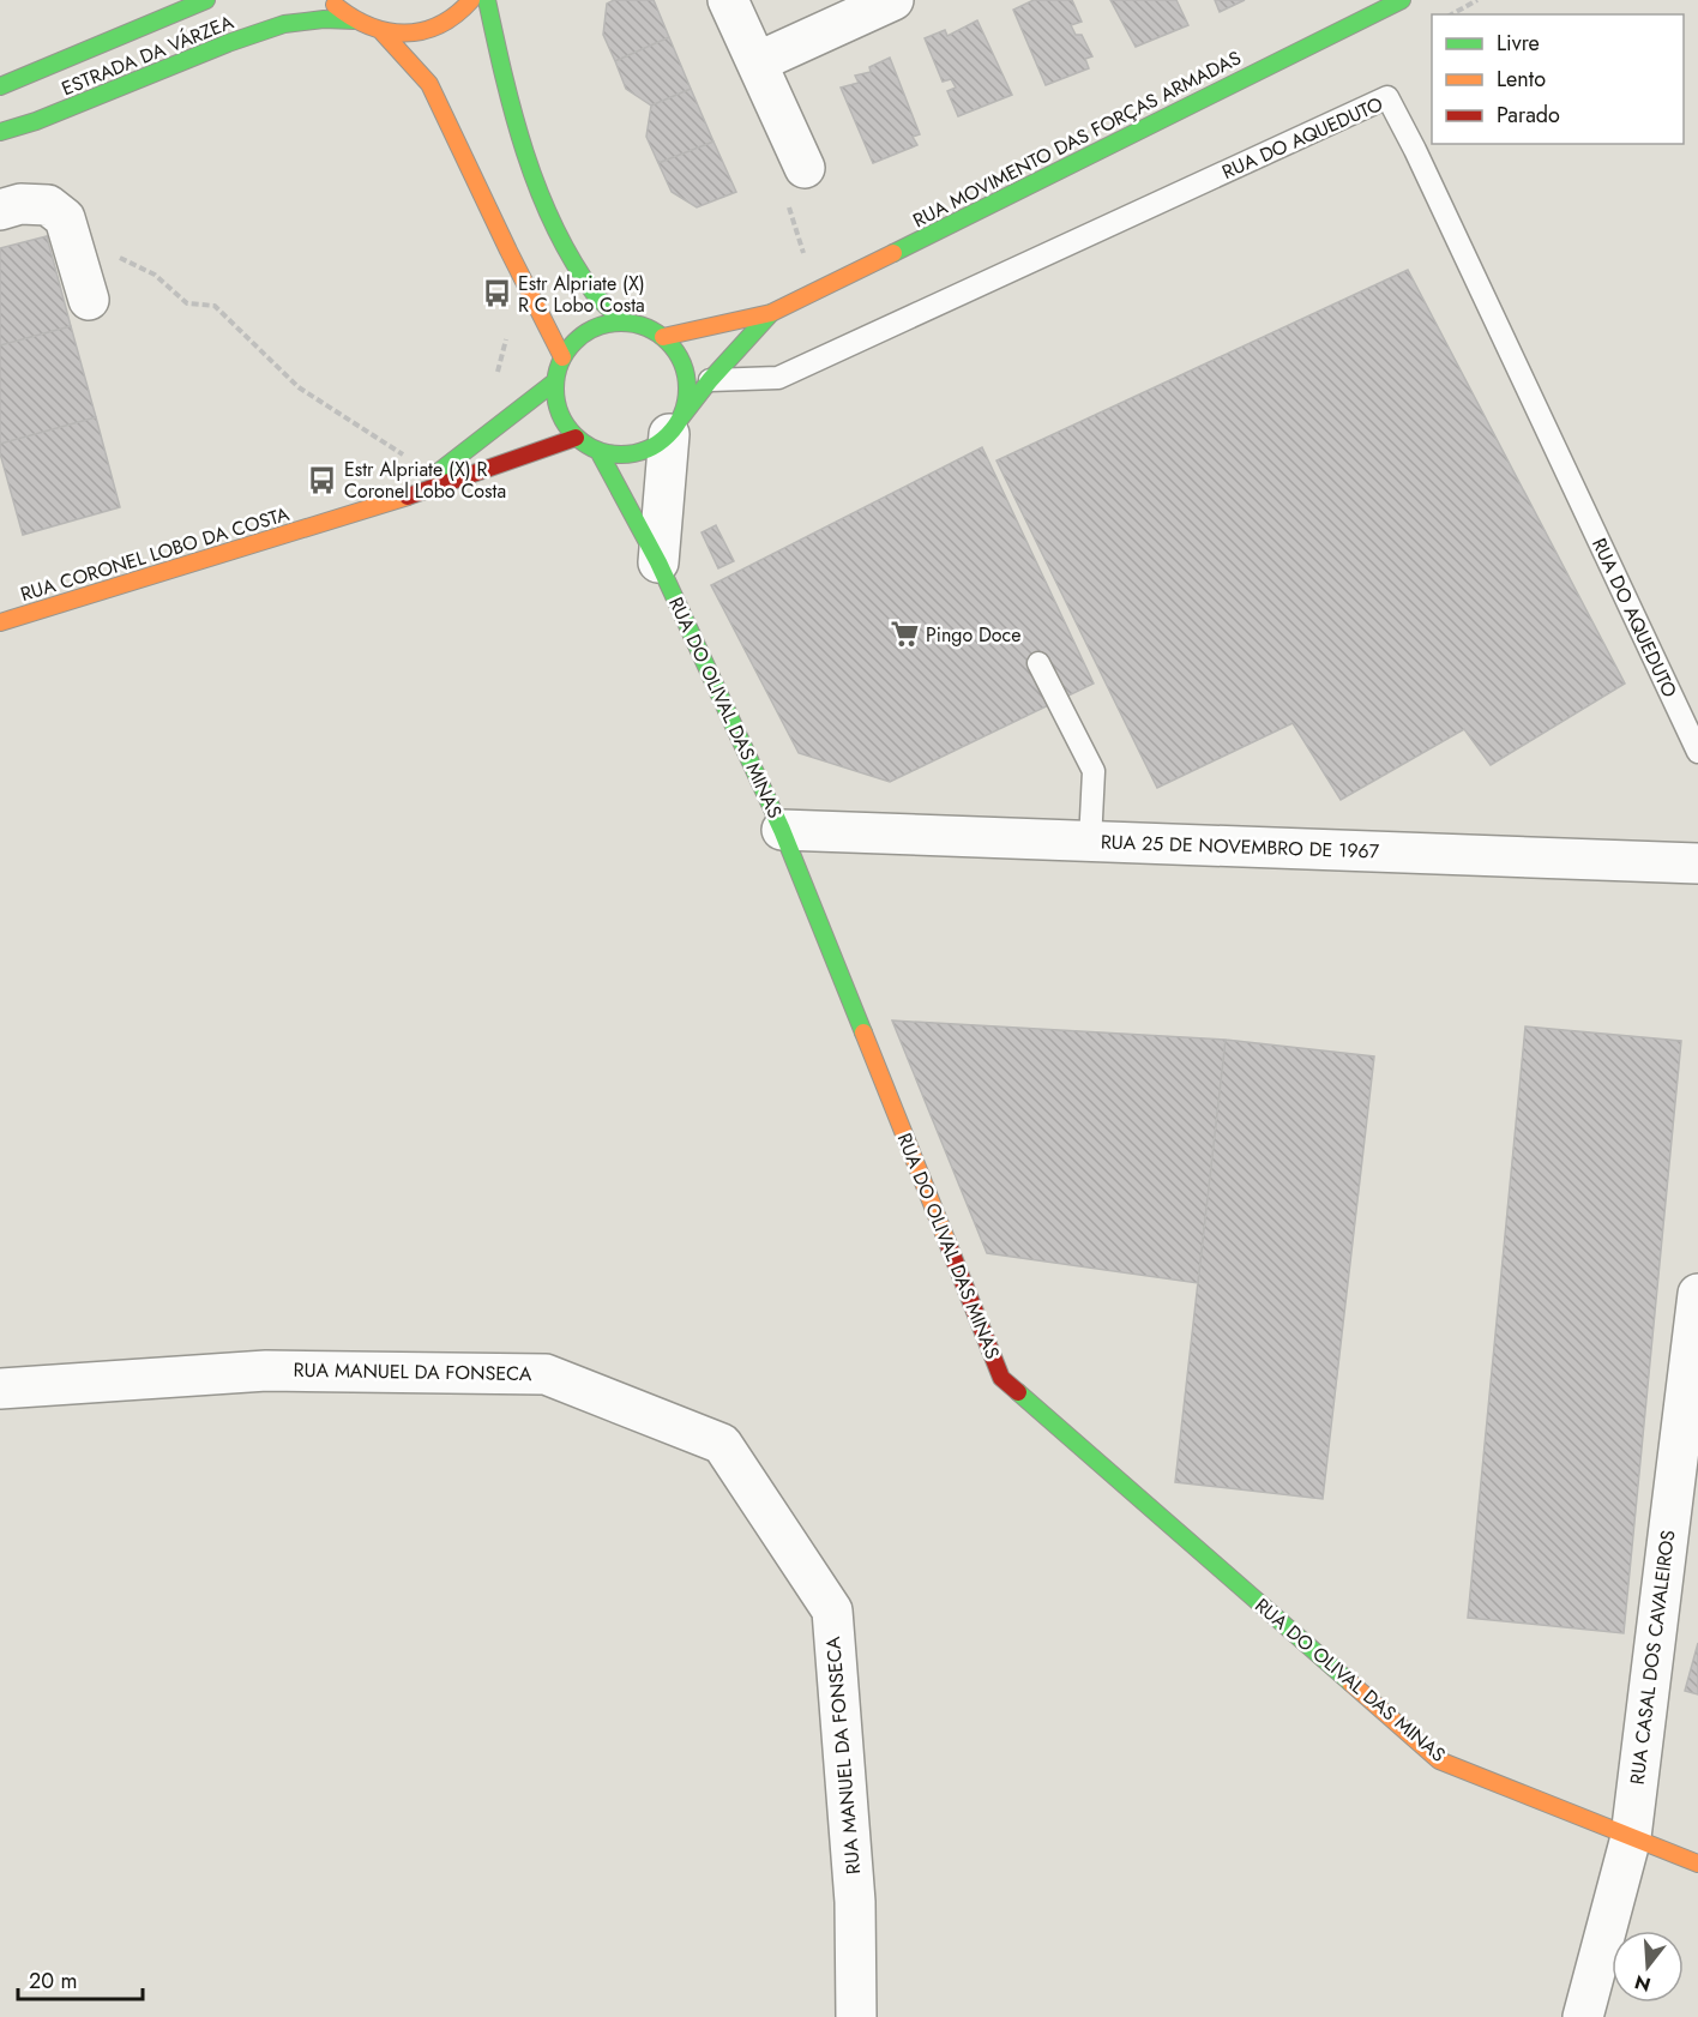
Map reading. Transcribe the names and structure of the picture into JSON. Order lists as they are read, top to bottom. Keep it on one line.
{"streets":{"street":["ESTRADA DA VÁRZEA","RUA MOVIMENTO DAS FORÇAS ARMADAS","RUA CORONEL LOBO DA COSTA","RUA DO OLIVAL DAS MINAS","RUA 25 DE NOVEMBRO DE 1967","RUA MANUEL DA FONSECA","RUA CASAL DOS CAVALEIROS"],"lane":["RUA DO AQUEDUTO"]},"crossings":[["RUA DO AQUEDUTO","RUA MOVIMENTO DAS FORÇAS ARMADAS"],["RUA MOVIMENTO DAS FORÇAS ARMADAS","RUA CORONEL LOBO DA COSTA"],["RUA MOVIMENTO DAS FORÇAS ARMADAS","RUA DO OLIVAL DAS MINAS"],["RUA CORONEL LOBO DA COSTA","RUA DO OLIVAL DAS MINAS"],["RUA DO OLIVAL DAS MINAS","RUA 25 DE NOVEMBRO DE 1967"],["RUA DO OLIVAL DAS MINAS","RUA CASAL DOS CAVALEIROS"]],"places":{"bus stop":["Estr Alpriate (X) R C Lobo Costa","Estr Alpriate (X) R Coronel Lobo Costa"],"supermarket":["Pingo Doce"]},"legend":["Livre","Lento","Parado"],"scale_bar":"20 m","north":"bottom"}
